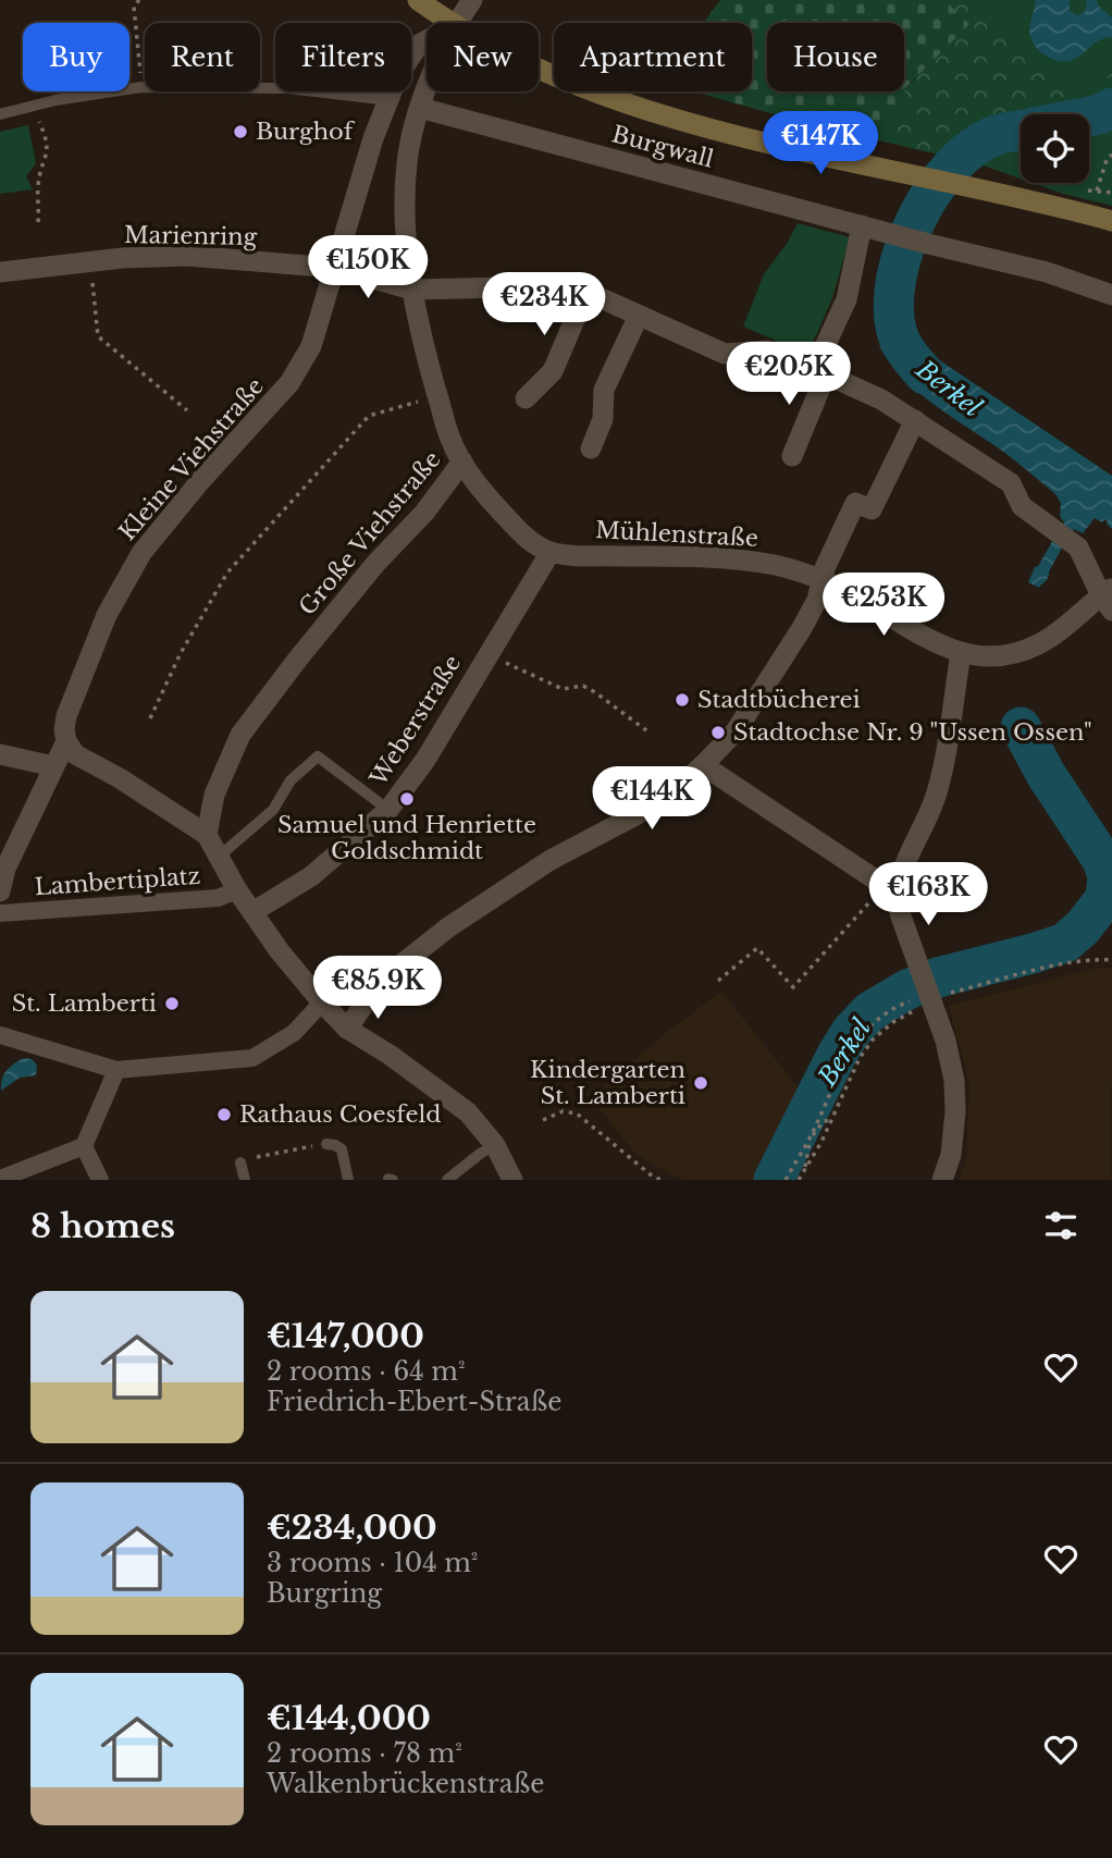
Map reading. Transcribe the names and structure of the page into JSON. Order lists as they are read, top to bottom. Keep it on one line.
{"streets":{"street":["Burgwall","Marienring","Kleine Viehstraße","Große Viehstraße","Mühlenstraße","Weberstraße","Lambertiplatz"]},"crossings":[["Burgwall","Große Viehstraße"],["Marienring","Kleine Viehstraße"],["Große Viehstraße","Mühlenstraße"],["Mühlenstraße","Weberstraße"]],"water":["Berkel"],"places":["Burghof","Stadtbücherei","Stadtochse Nr. 9 \"Ussen Ossen\"","Samuel und Henriette Goldschmidt","St. Lamberti","Kindergarten St. Lamberti","Rathaus Coesfeld"],"page":{"chip":["Buy","Rent","Filters","New","Apartment","House"],"price":["€147K","€150K","€234K","€205K","€253K","€144K","€163K","€85.9K"],"heading":"8 homes","list":[{"name":"€147,000","note":"2 rooms · 64 m² · Friedrich-Ebert-Straße"},{"name":"€234,000","note":"3 rooms · 104 m² · Burgring"},{"name":"€144,000","note":"2 rooms · 78 m² · Walkenbrückenstraße"}]}}
